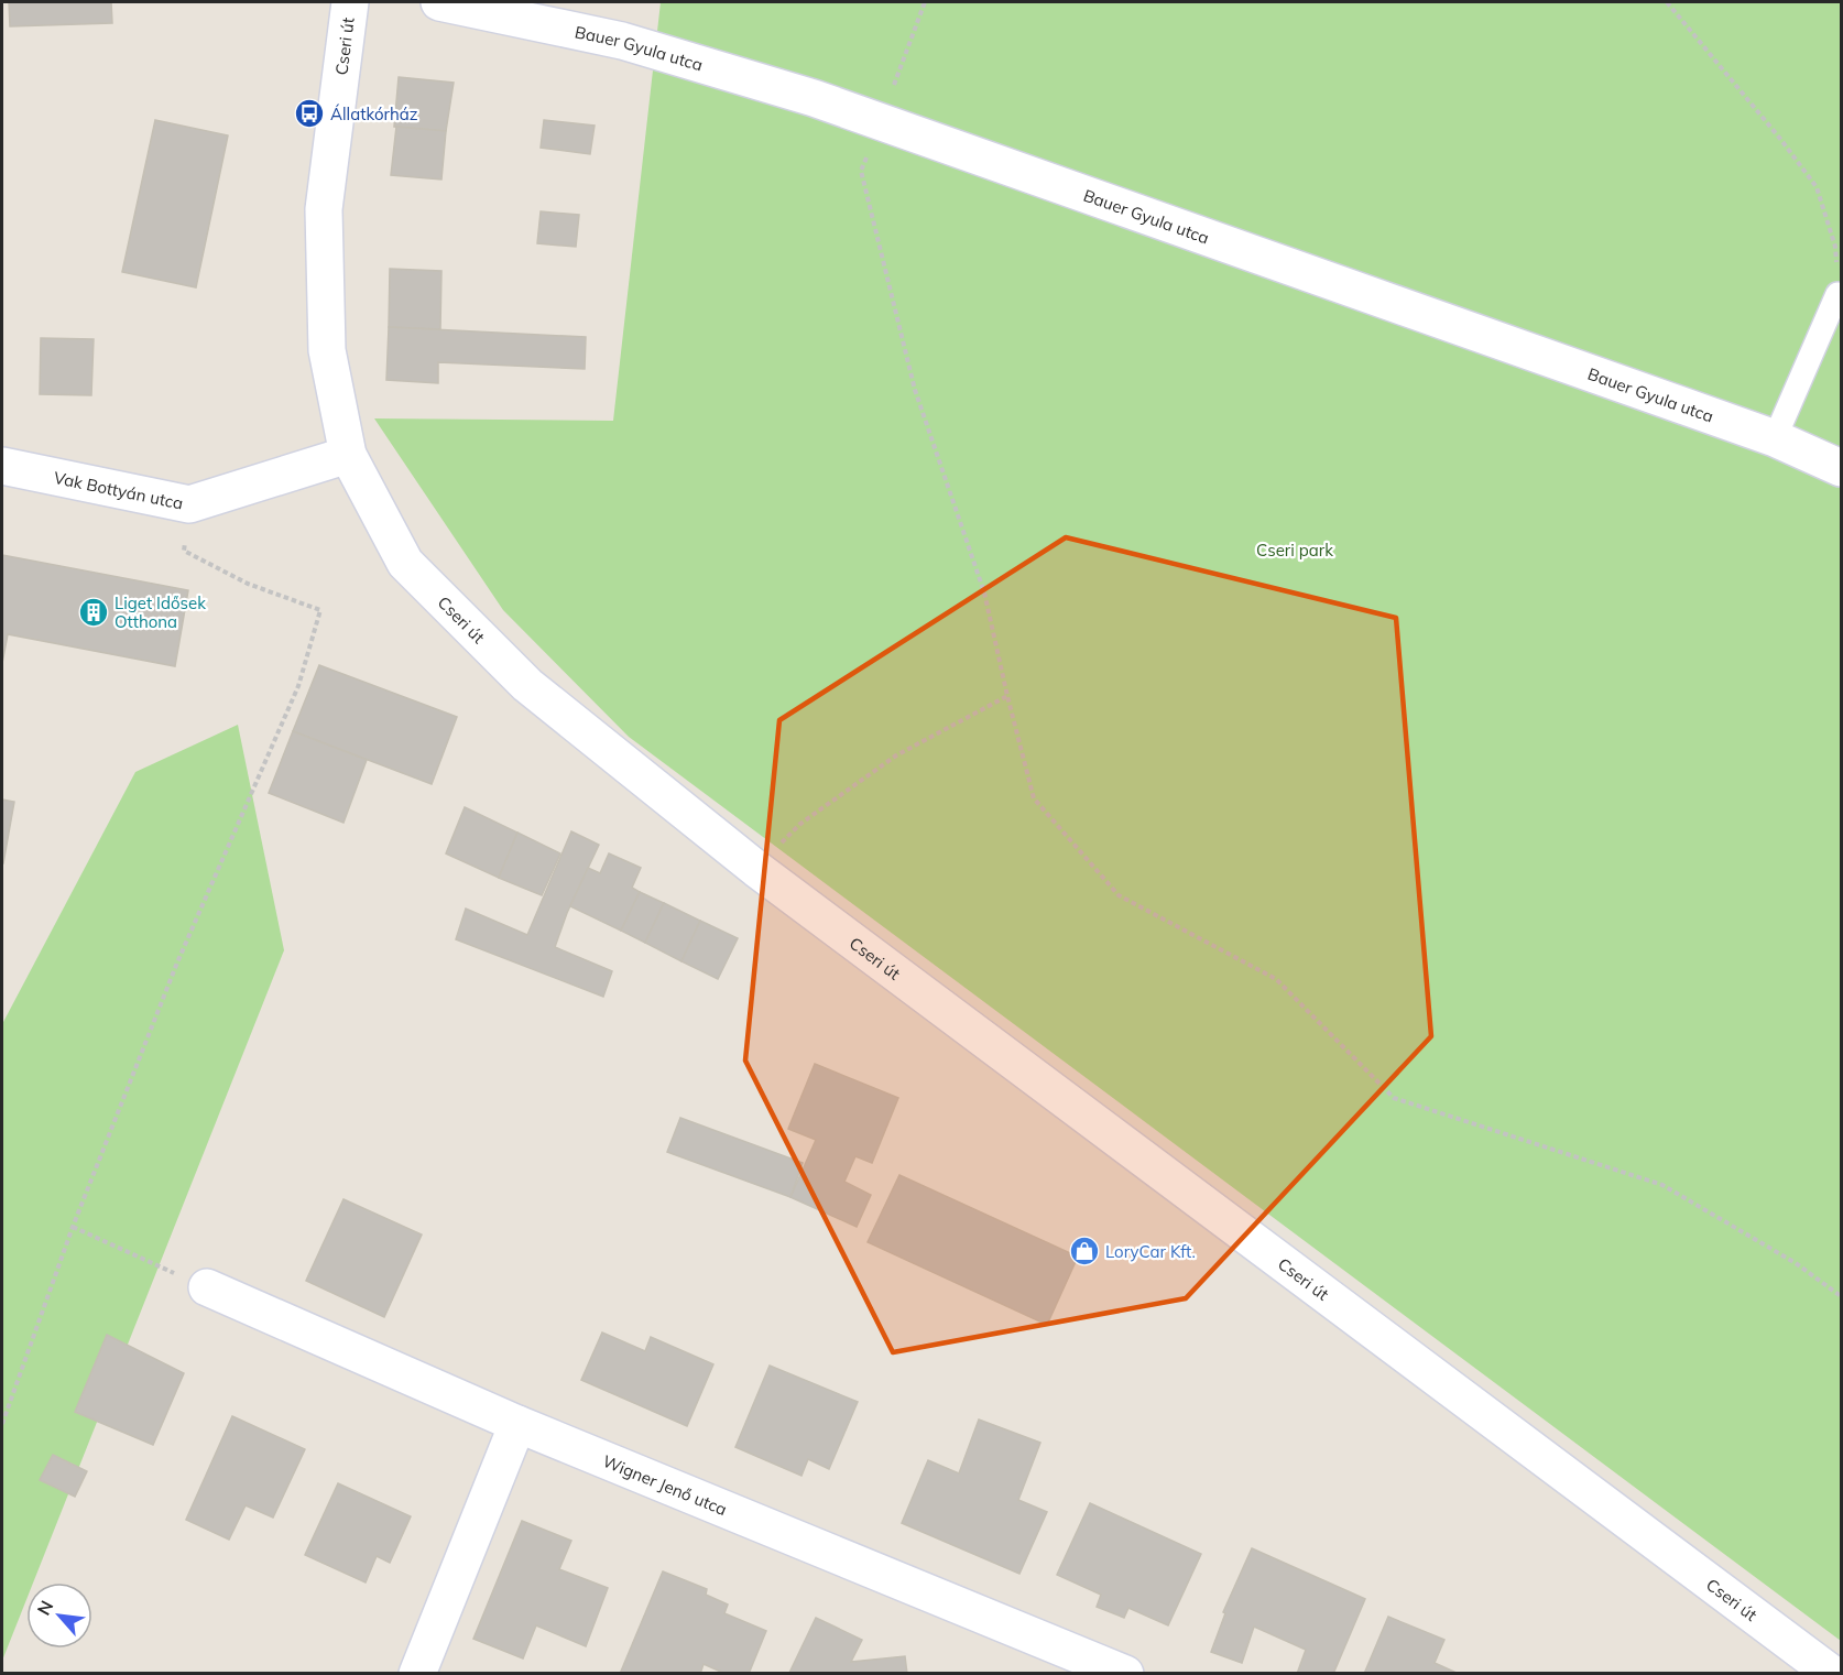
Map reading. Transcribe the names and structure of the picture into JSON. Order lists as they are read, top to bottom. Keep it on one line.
{"streets":{"street":["Cseri út","Bauer Gyula utca","Vak Bottyán utca","Wigner Jenő utca"]},"crossings":[["Cseri út","Vak Bottyán utca"]],"parks":["Cseri park"],"places":{"bus stop":["Állatkórház"],"building":["Liget Idősek Otthona"],"shop":["LoryCar Kft."]},"north":"top left"}
